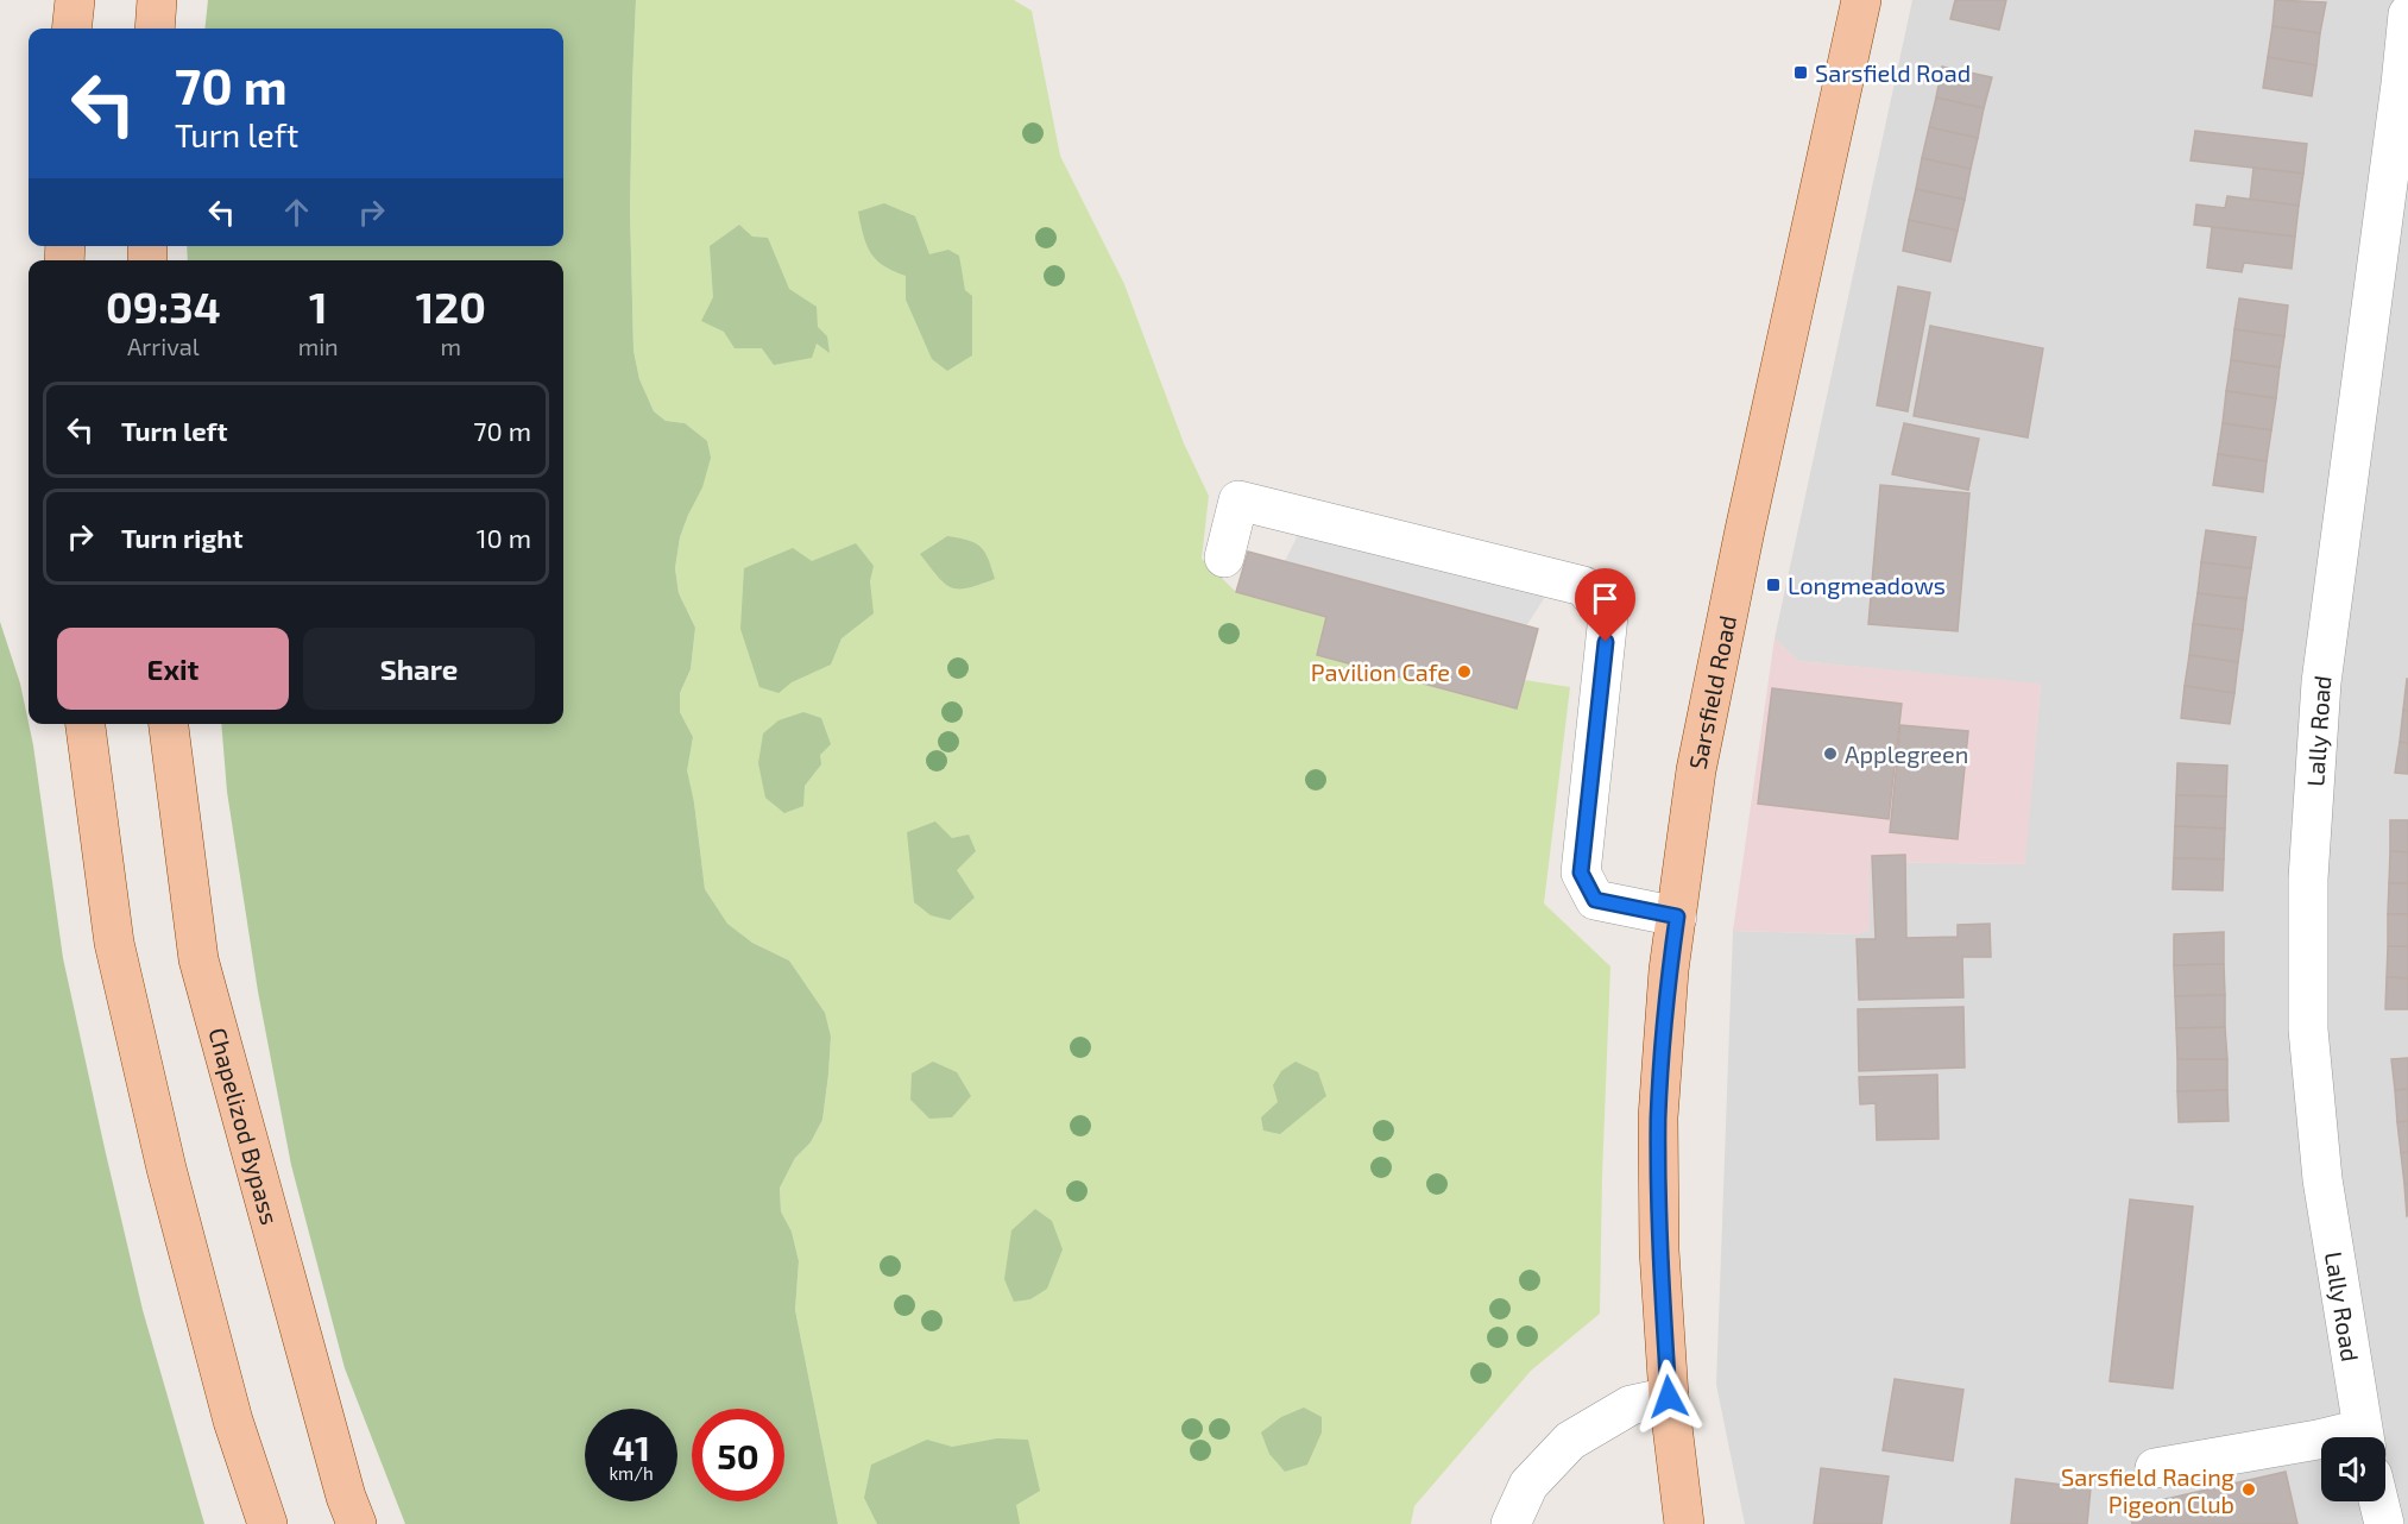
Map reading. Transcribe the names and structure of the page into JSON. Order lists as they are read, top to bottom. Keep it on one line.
{"streets":{"main road":["Sarsfield Road","Chapelizod Bypass"],"street":["Lally Road"]},"places":{"transit":["Sarsfield Road","Longmeadows"],"other":["Pavilion Cafe","Applegreen","Sarsfield Racing Pigeon Club"]},"page":{"turn":["70 m","Turn left"],"eta":["09:34","Arrival","1","min","120","m"],"list":[{"name":"Turn left","value":"70 m"},{"name":"Turn right","value":"10 m"}],"buttons":["Exit","Share"],"speed":"41 km/h","limit":"50"}}
